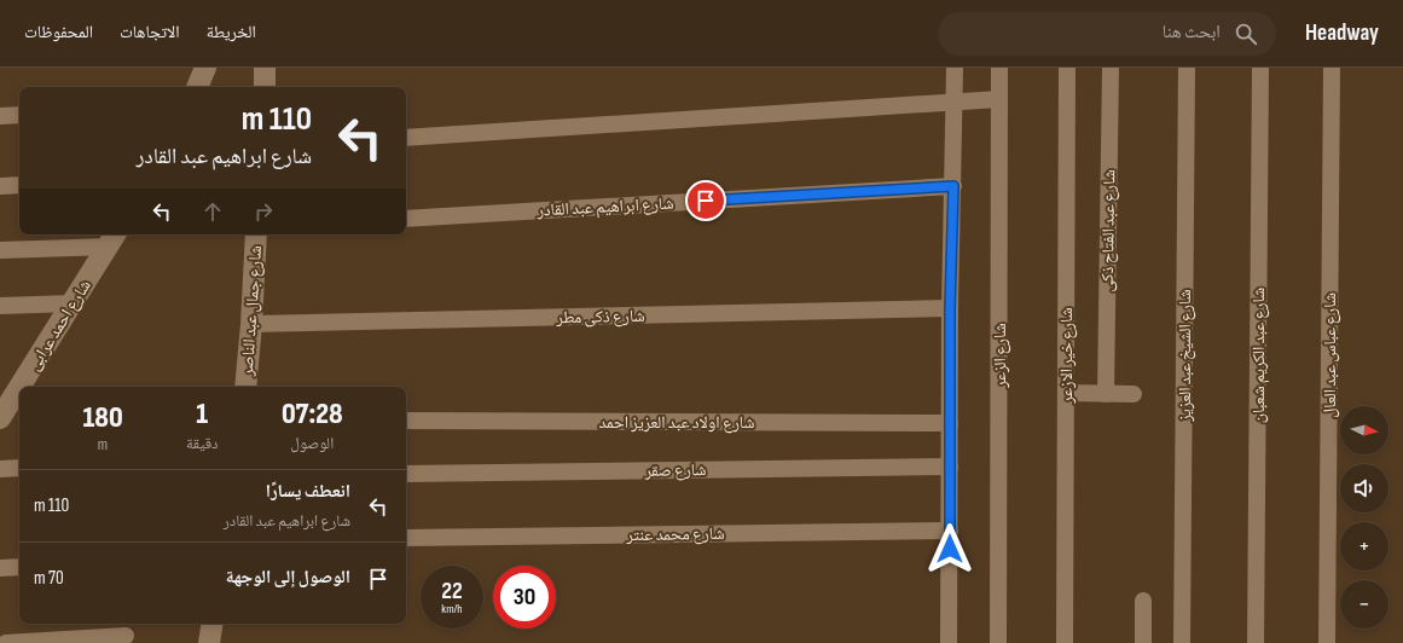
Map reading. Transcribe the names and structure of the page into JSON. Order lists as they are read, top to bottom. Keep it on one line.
{"streets":{"street":["شارع ابراهيم عبد القادر","شارع عبد الفتاح ذكى","شارع جمال عبد الناصر","شارع ذكى مطر","شارع احمد عرابى","شارع الزعر","شارع خير الازعر","شارع الشيخ عبد العزيز","شارع عبد الكريم شعبان","شارع عباس عبد العال","شارع اولاد عبد العزيز احمد","شارع صقر","شارع محمد عنتر"]},"crossings":[["شارع جمال عبد الناصر","شارع ذكى مطر"]],"north":"right","page":{"header":"Headway","search":"ابحث هنا","nav":["الخريطة","الاتجاهات","المحفوظات"],"turn":["110 m","شارع ابراهيم عبد القادر"],"eta":["07:28","الوصول","1","دقيقة","180","m"],"map_buttons":["+","−"],"list":[{"name":"انعطف يسارًا","note":"شارع ابراهيم عبد القادر","value":"110 m"},{"name":"الوصول إلى الوجهة","value":"70 m"}],"speed":"22 km/h","limit":"30"}}
